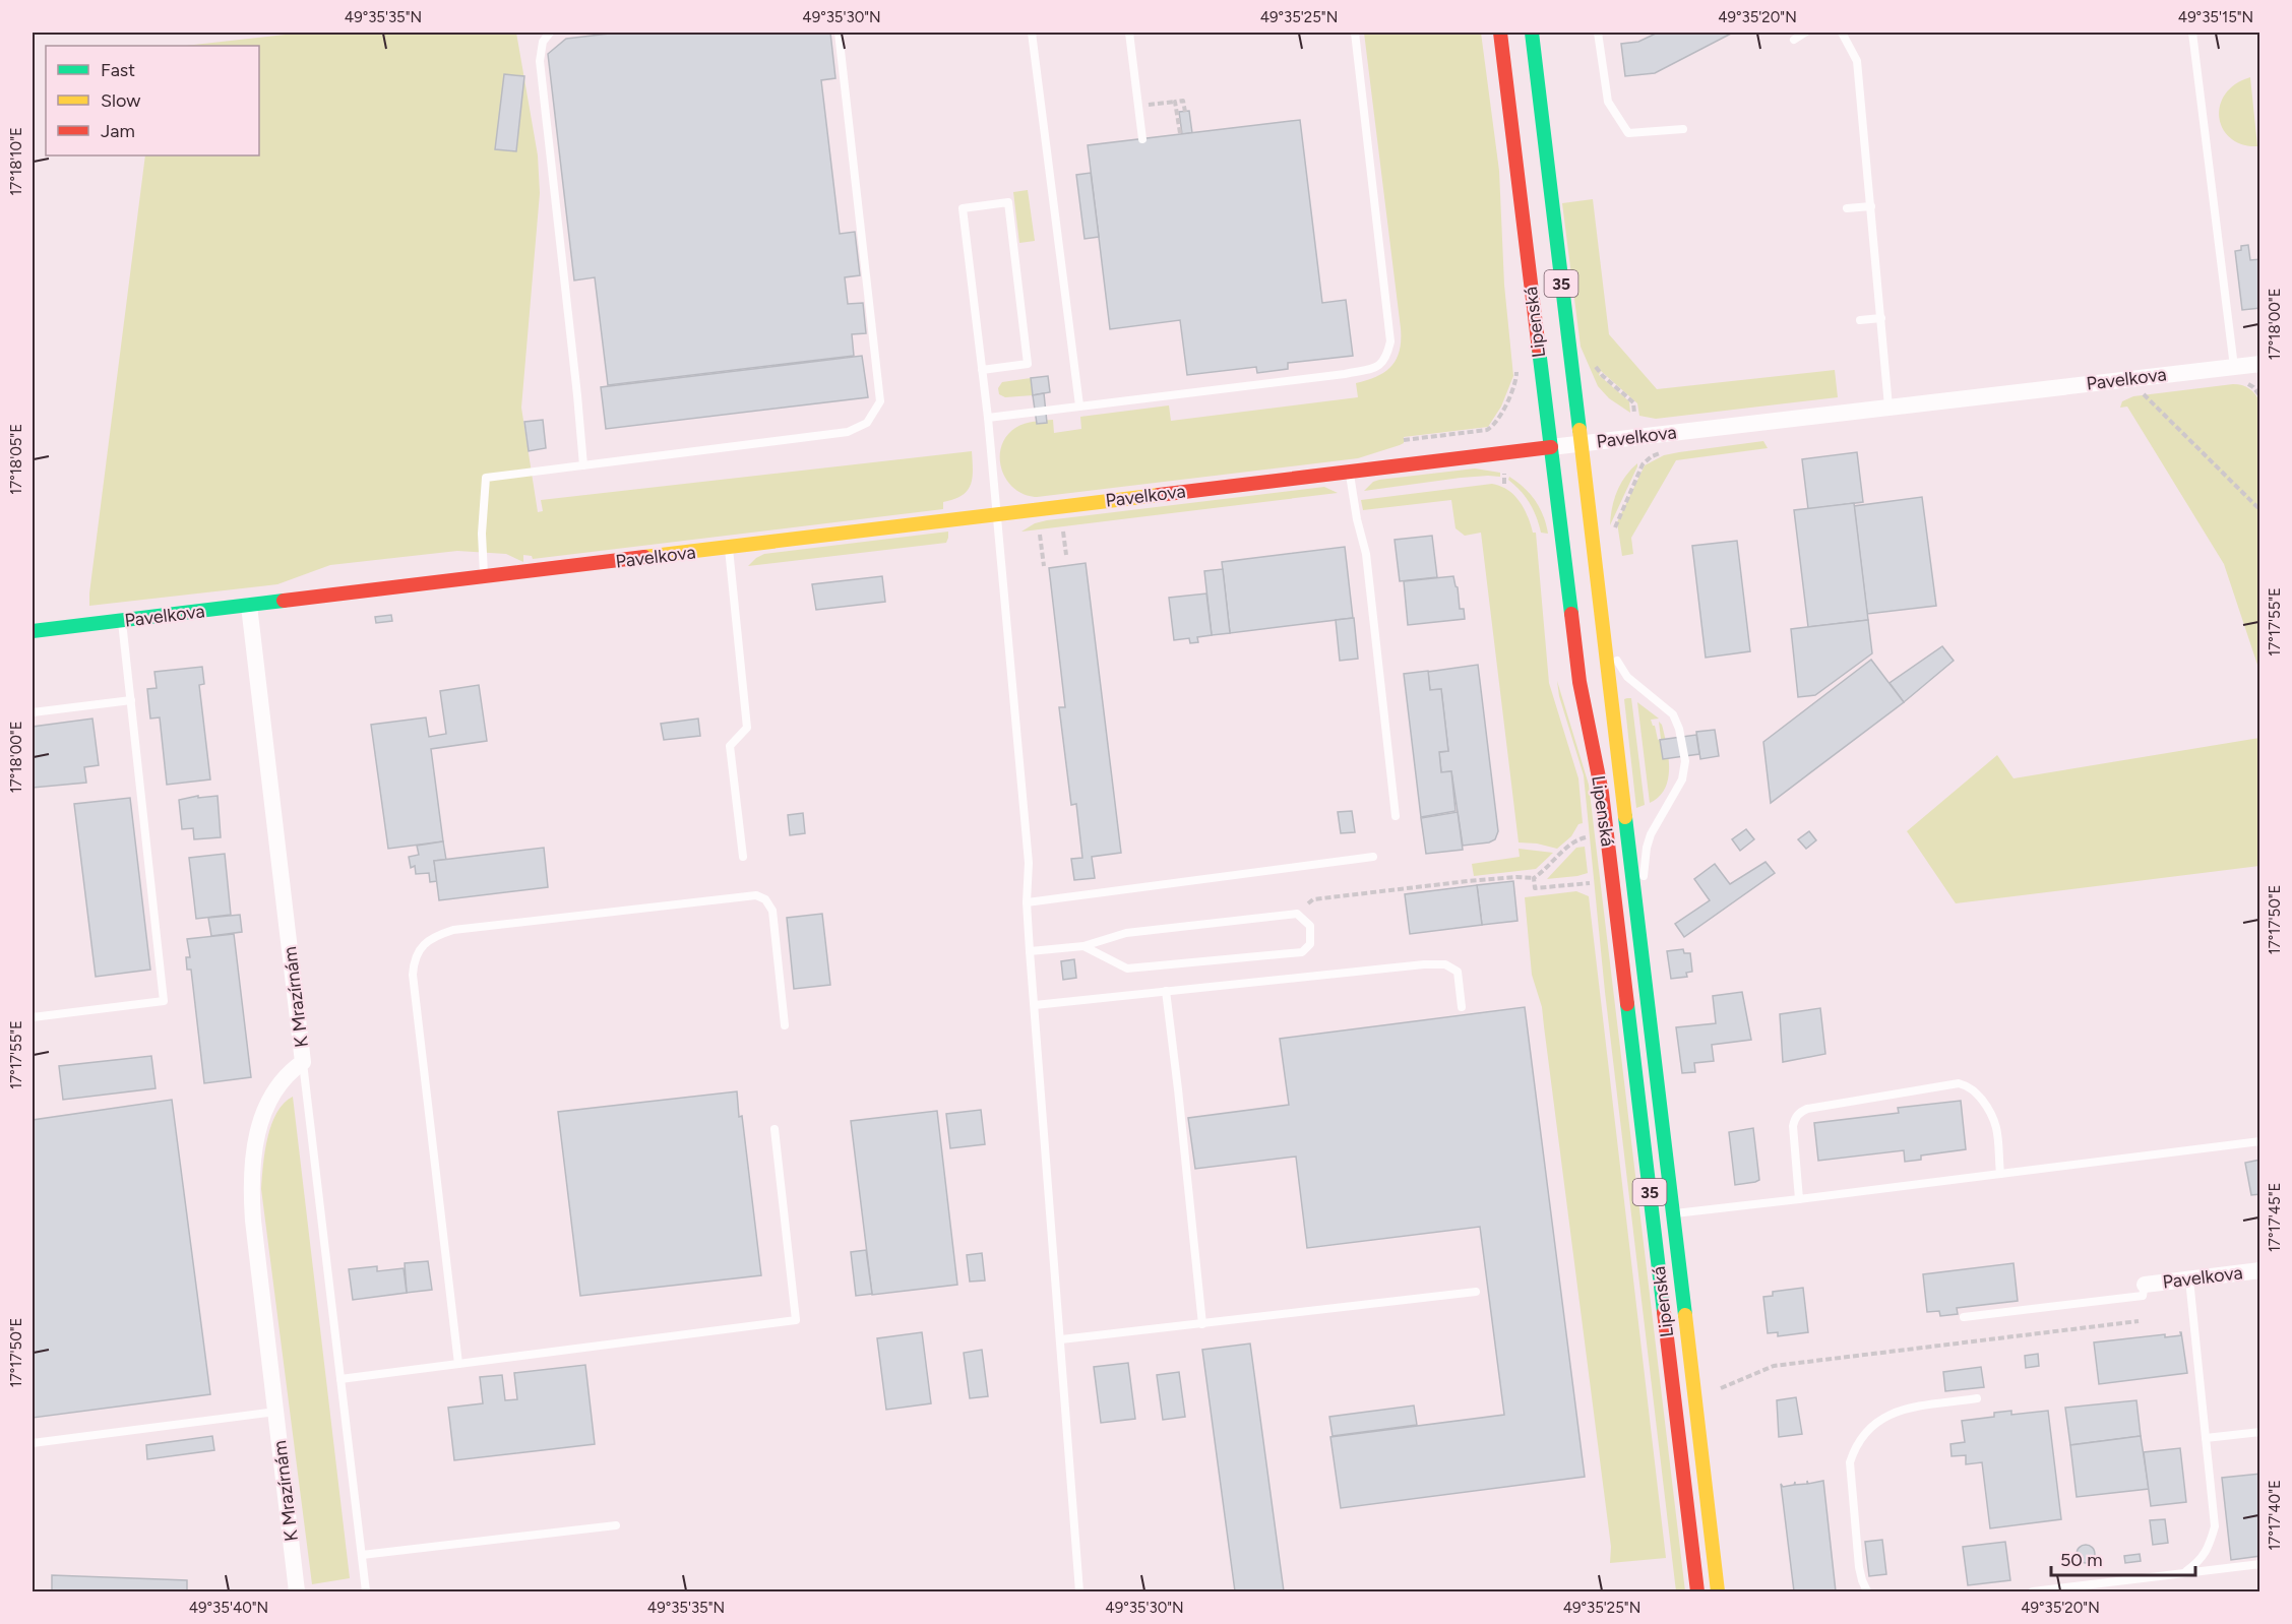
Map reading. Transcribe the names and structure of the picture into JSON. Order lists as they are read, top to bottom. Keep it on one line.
{"streets":{"main road":["35","Lipenská","Pavelkova"],"street":["K Mrazírnám"]},"crossings":[["Lipenská","Pavelkova"],["Pavelkova","K Mrazírnám"]],"legend":["Fast","Slow","Jam"],"scale_bar":"50 m","coordinates":["49°35'35\"N","49°35'30\"N","49°35'25\"N","49°35'20\"N","49°35'15\"N","17°18'10\"E","17°18'00\"E","17°18'05\"E","17°17'55\"E","17°17'50\"E","17°17'45\"E","17°17'40\"E","49°35'40\"N"]}
